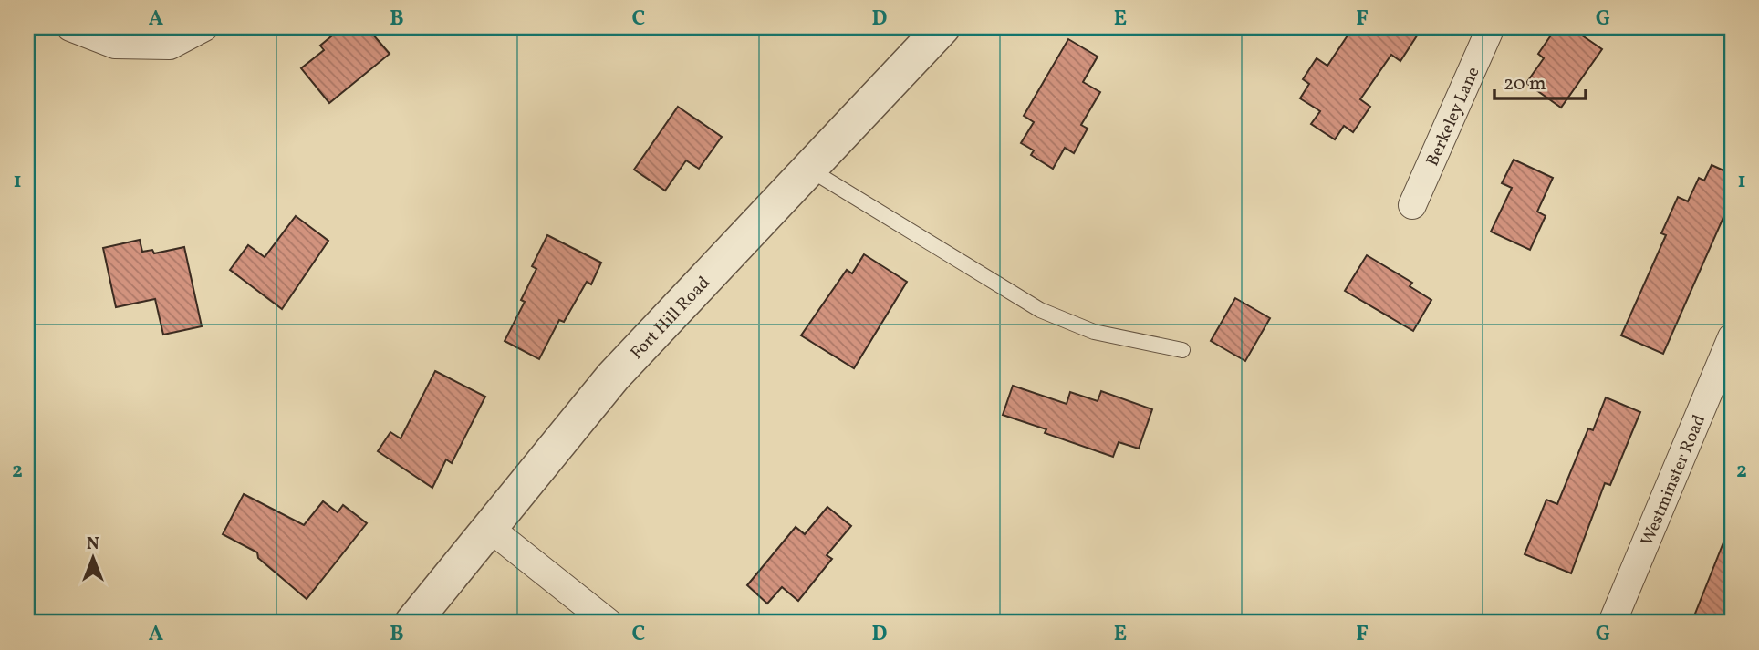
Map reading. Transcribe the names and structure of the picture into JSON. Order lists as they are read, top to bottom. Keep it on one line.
{"streets":{"street":["Berkeley Lane","Fort Hill Road","Westminster Road"]},"scale_bar":"20 m","north":"top","grid":{"columns":["A","B","C","D","E","F","G"],"rows":["1","2"]}}
